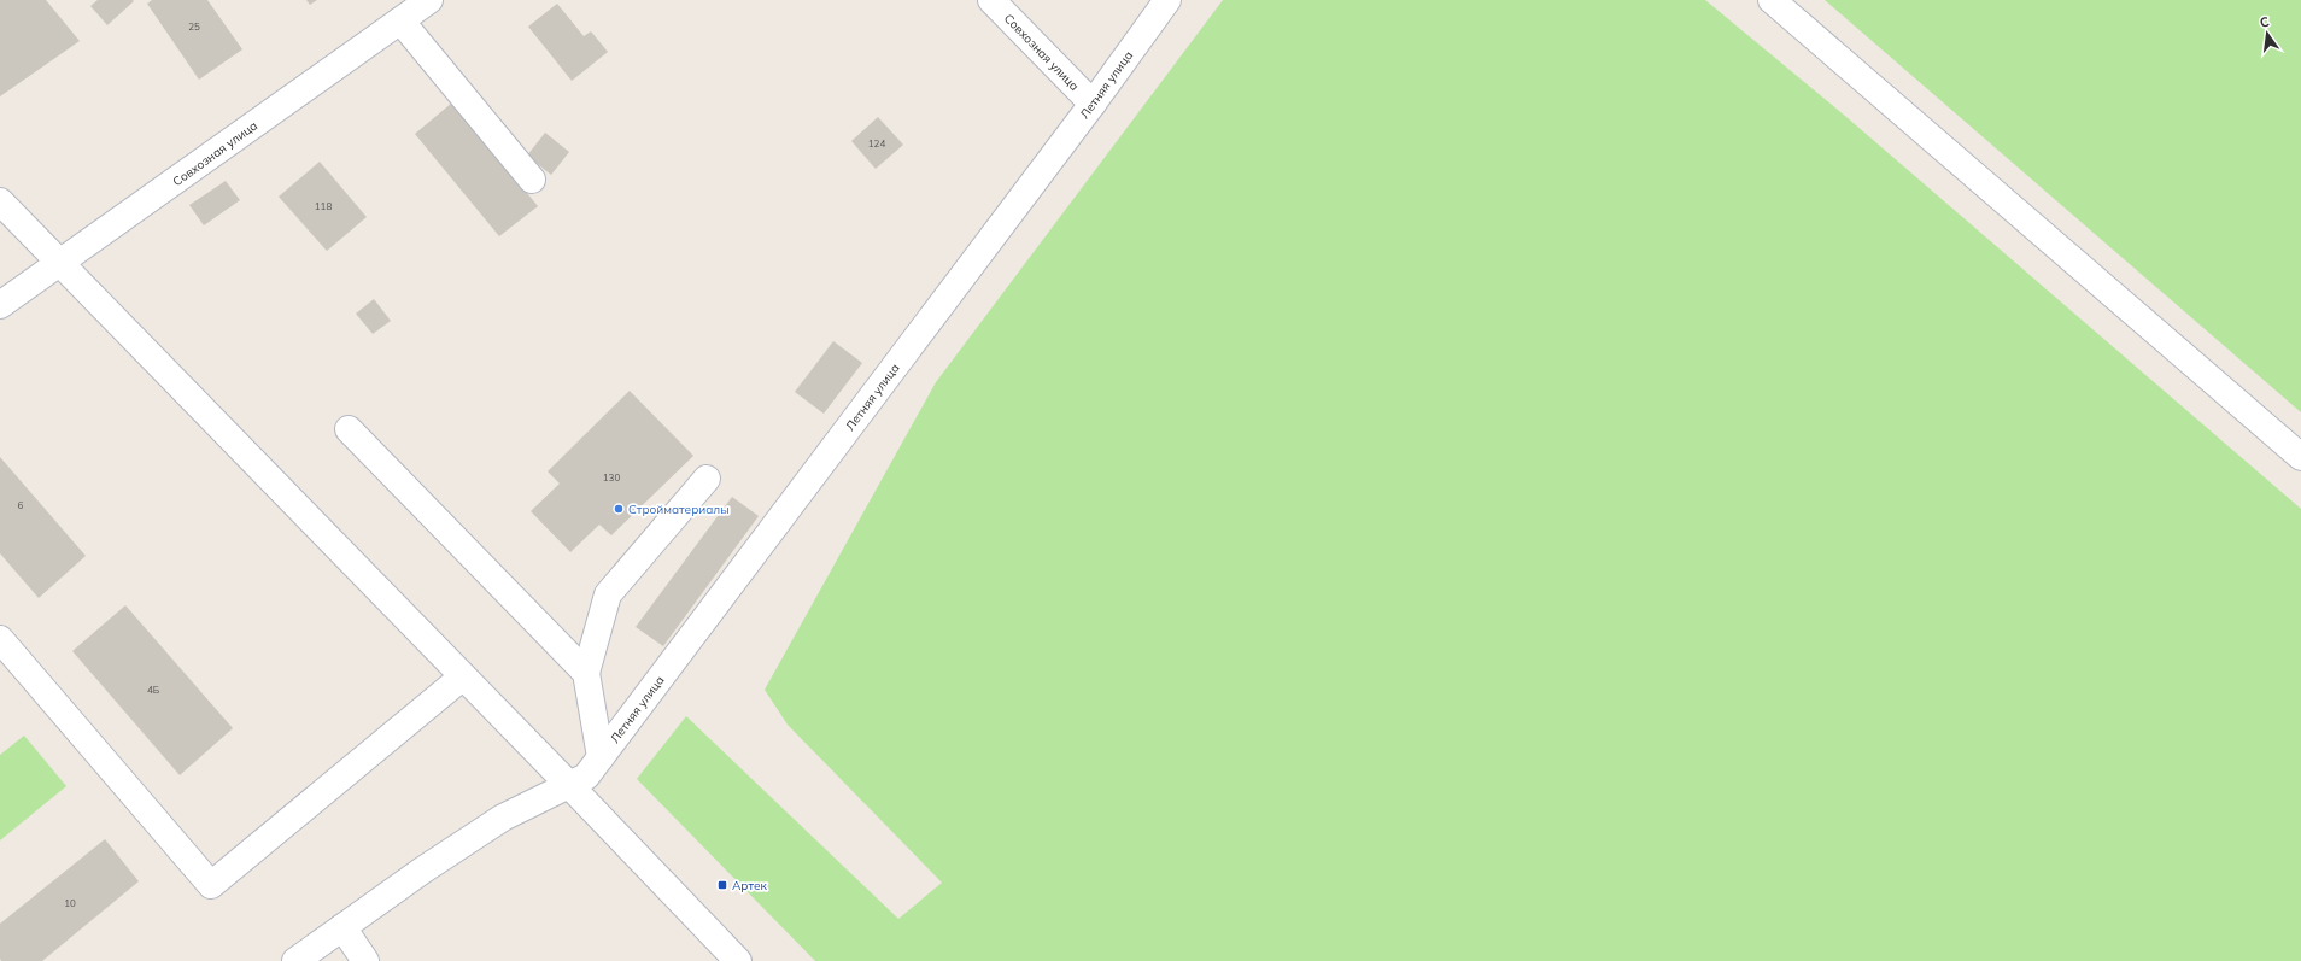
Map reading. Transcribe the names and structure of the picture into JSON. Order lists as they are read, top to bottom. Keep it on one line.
{"streets":{"street":["Совхозная улица","Летняя улица"]},"crossings":[["Совхозная улица","Летняя улица"]],"places":{"other":["Стройматериалы"],"transit":["Артек"]},"house_numbers":["25","124","118","130","6","4Б","10"],"north":"top"}
